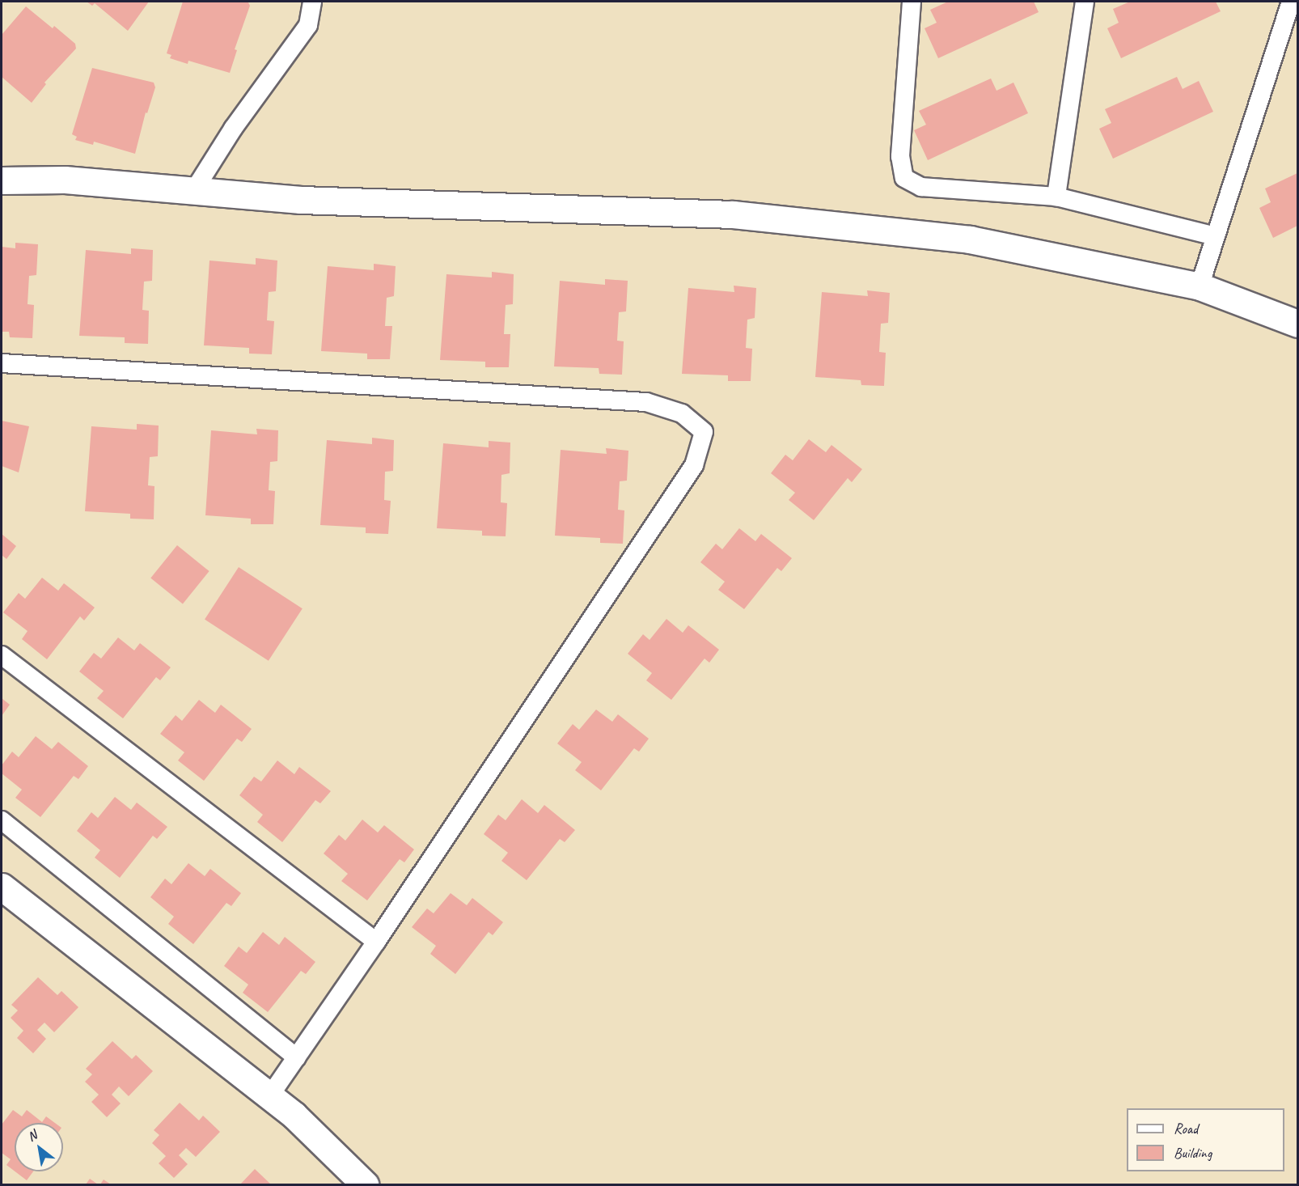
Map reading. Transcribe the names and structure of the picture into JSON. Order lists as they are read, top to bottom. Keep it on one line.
{"legend":["Road","Building"],"north":"top left"}
